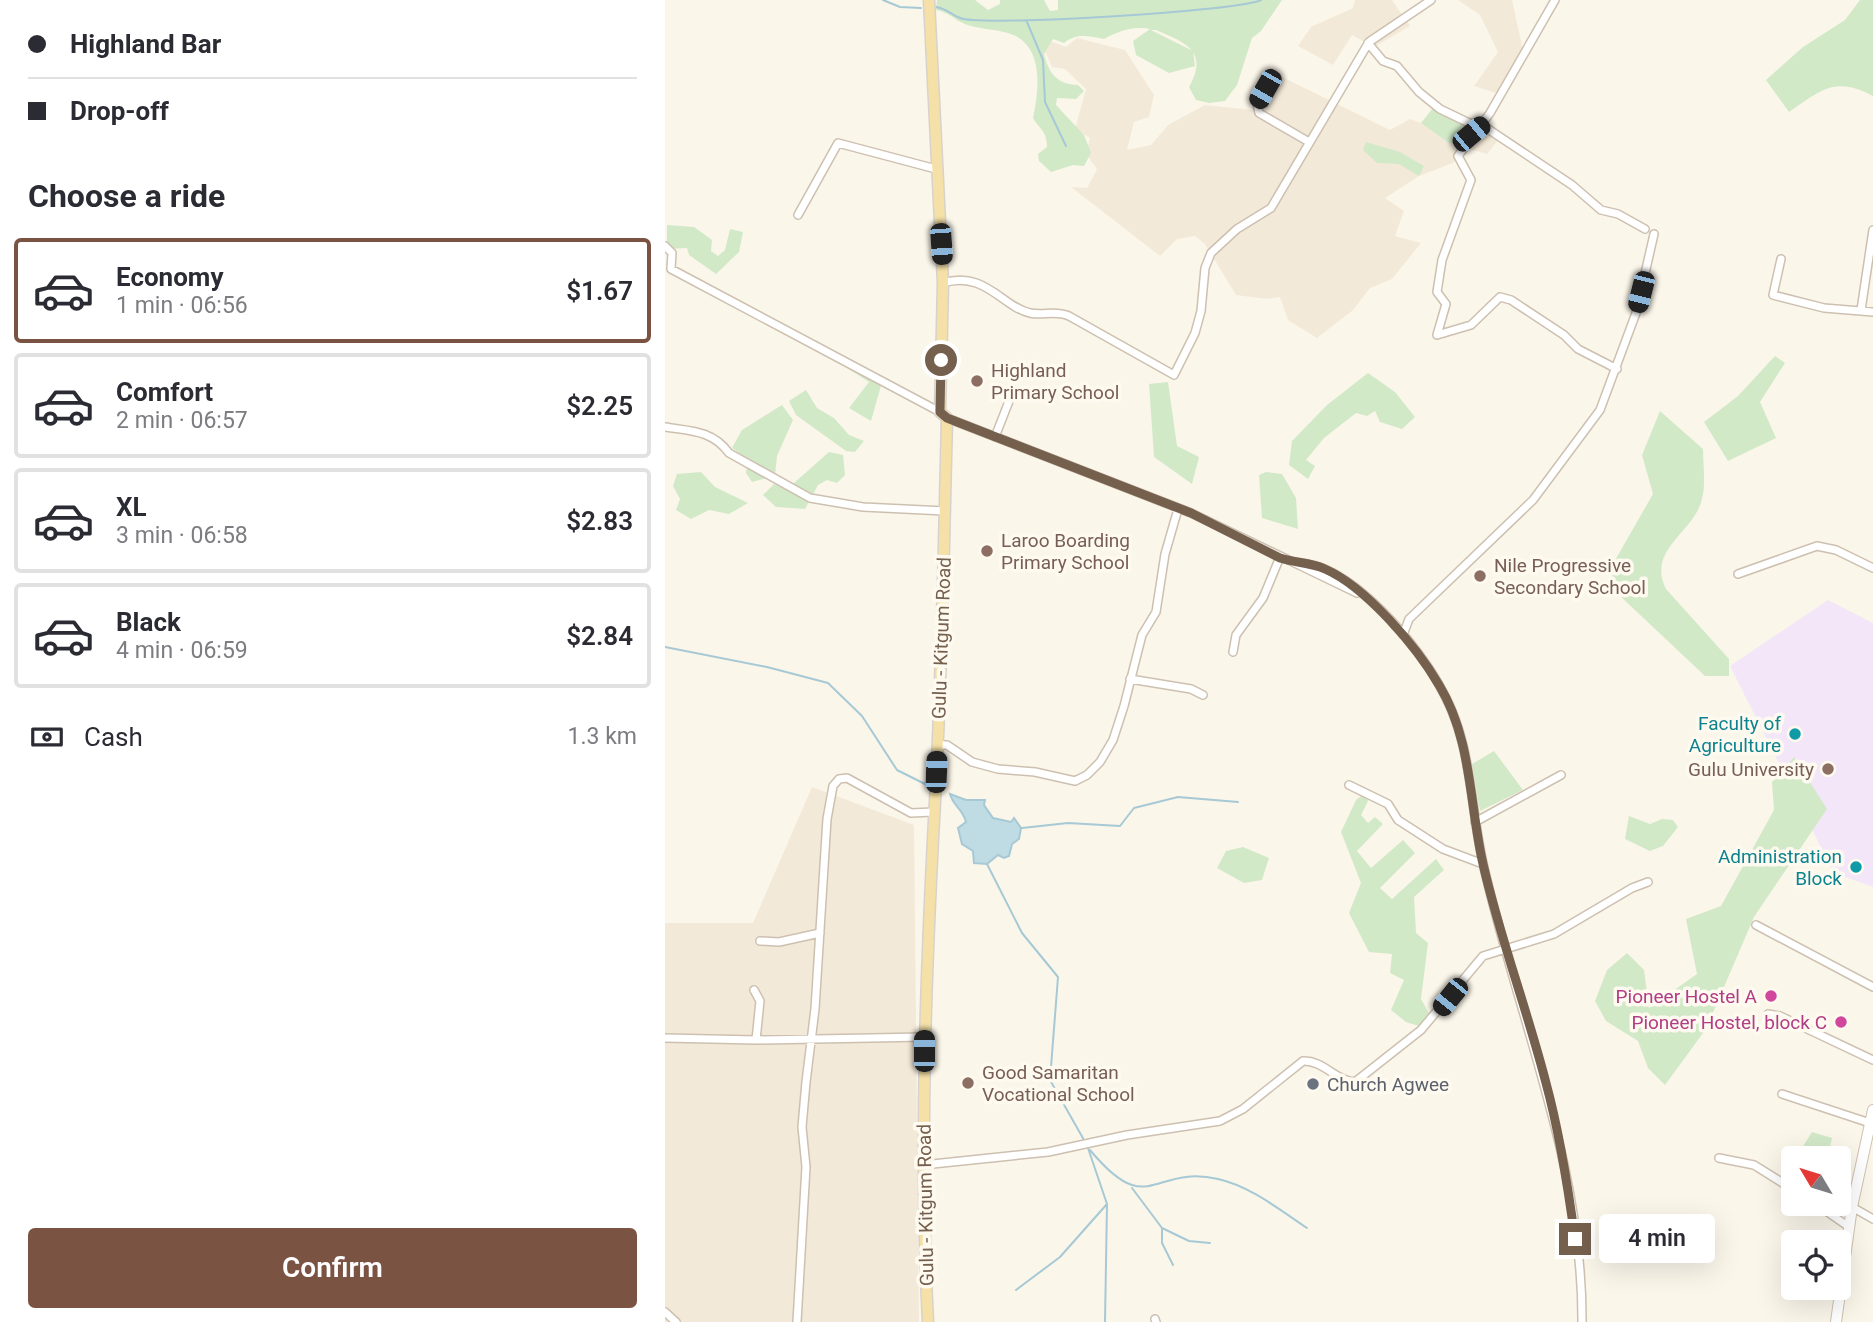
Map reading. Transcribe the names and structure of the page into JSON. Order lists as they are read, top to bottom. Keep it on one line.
{"streets":{"main road":["Gulu - Kitgum Road"]},"places":["Highland Primary School","Laroo Boarding Primary School","Nile Progressive Secondary School","Faculty of Agriculture","Gulu University","Administration Block","Pioneer Hostel A","Pioneer Hostel, block C","Good Samaritan Vocational School","Church Agwee"],"north":"top left","page":{"banner":["Highland Bar","Drop-off"],"heading":"Choose a ride","list":[{"name":"Economy","note":"1 min · 06:56","value":"$1.67"},{"name":"Comfort","note":"2 min · 06:57","value":"$2.25"},{"name":"XL","note":"3 min · 06:58","value":"$2.83"},{"name":"Black","note":"4 min · 06:59","value":"$2.84"}],"pay":["Cash","1.3 km"],"buttons":"Confirm","bubble":"4 min"}}
